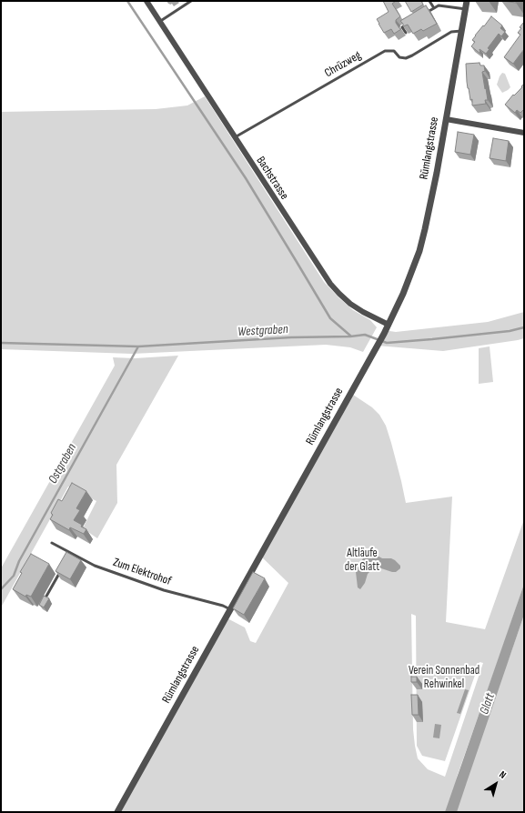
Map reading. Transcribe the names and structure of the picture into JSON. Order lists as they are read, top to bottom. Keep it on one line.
{"streets":{"street":["Rümlangstrasse","Bachstrasse"],"lane":["Chrüzweg","Zum Elektrohof"]},"crossings":[["Chrüzweg","Rümlangstrasse"],["Chrüzweg","Bachstrasse"],["Rümlangstrasse","Bachstrasse"],["Rümlangstrasse","Zum Elektrohof"]],"water":["Westgraben","Ostgraben","Glatt"],"parks":["Altläufe der Glatt","Verein Sonnenbad Rehwinkel"],"north":"top right"}
